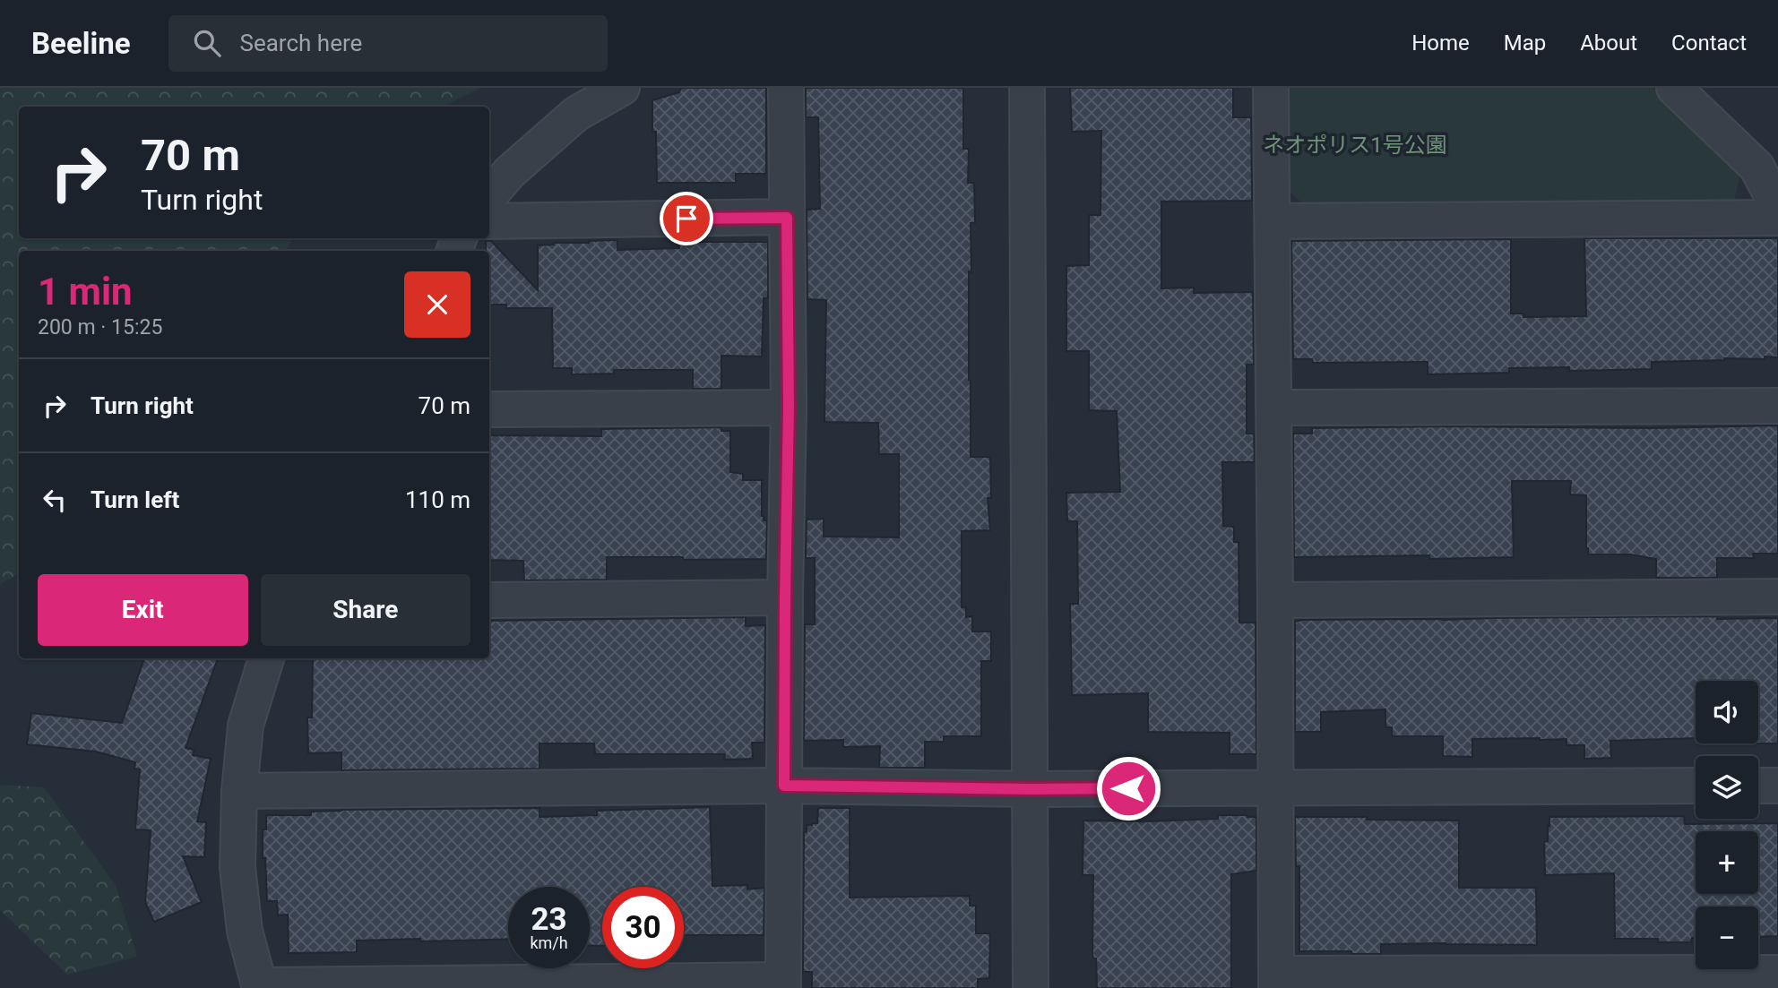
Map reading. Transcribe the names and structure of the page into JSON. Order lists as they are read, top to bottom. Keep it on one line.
{"parks":["ネオポリス1号公園"],"page":{"header":"Beeline","search":"Search here","nav":["Home","Map","About","Contact"],"turn":["70 m","Turn right"],"heading":["1 min","200 m · 15:25"],"list":[{"name":"Turn right","value":"70 m"},{"name":"Turn left","value":"110 m"}],"buttons":["Exit","Share"],"map_buttons":["+","−"],"speed":"23 km/h","limit":"30"}}
